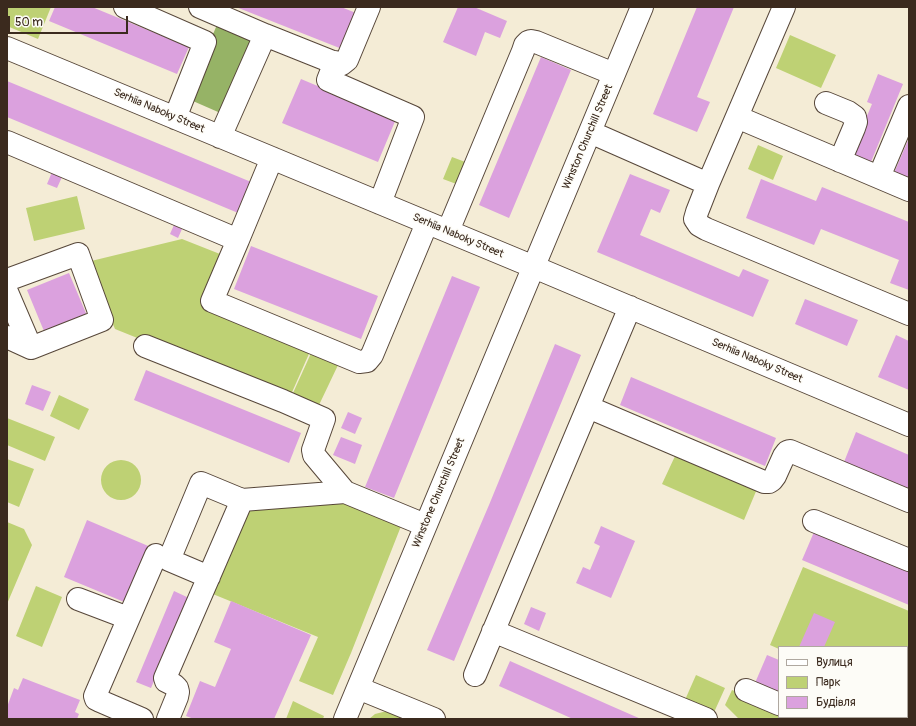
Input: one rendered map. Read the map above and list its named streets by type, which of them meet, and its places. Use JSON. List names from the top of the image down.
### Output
{
  "streets": {
    "street": ["Serhiia Naboky Street", "Winston Churchill Street", "Winstone Churchill Street"]
  },
  "crossings": [
    ["Serhiia Naboky Street", "Winston Churchill Street"],
    ["Serhiia Naboky Street", "Winstone Churchill Street"],
    ["Winston Churchill Street", "Winstone Churchill Street"]
  ],
  "legend": ["Вулиця", "Парк", "Будівля"],
  "scale_bar": "50 m"
}
